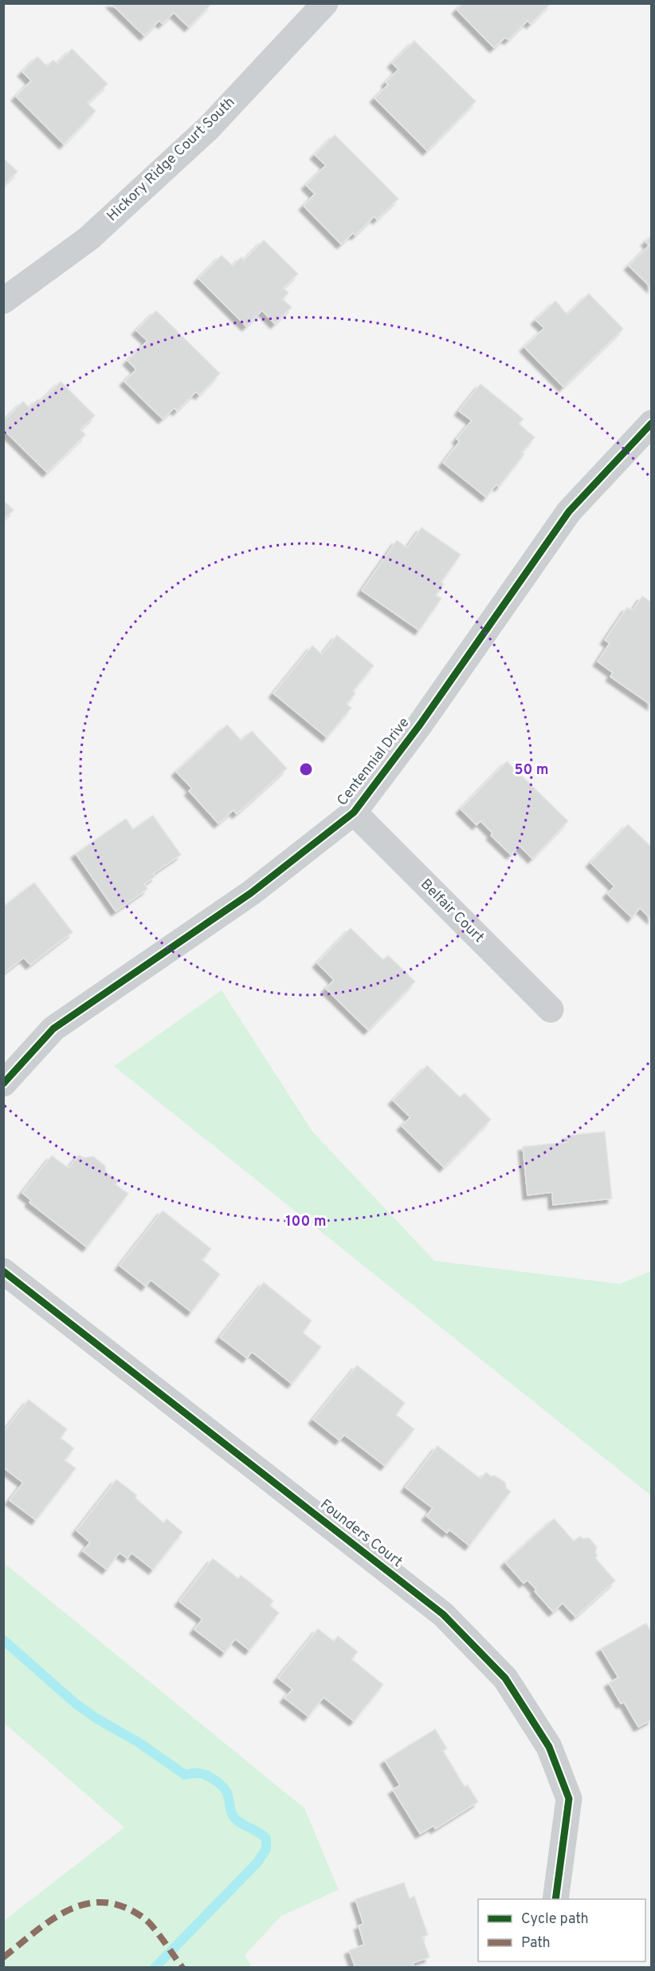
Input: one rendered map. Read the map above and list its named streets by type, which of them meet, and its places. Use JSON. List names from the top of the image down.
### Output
{
  "streets": {
    "street": [
      "Hickory Ridge Court South",
      "Centennial Drive",
      "Belfair Court",
      "Founders Court"
    ]
  },
  "crossings": [
    ["Centennial Drive", "Belfair Court"]
  ],
  "legend": ["Cycle path", "Path"],
  "rings": ["50 m", "100 m"]
}
